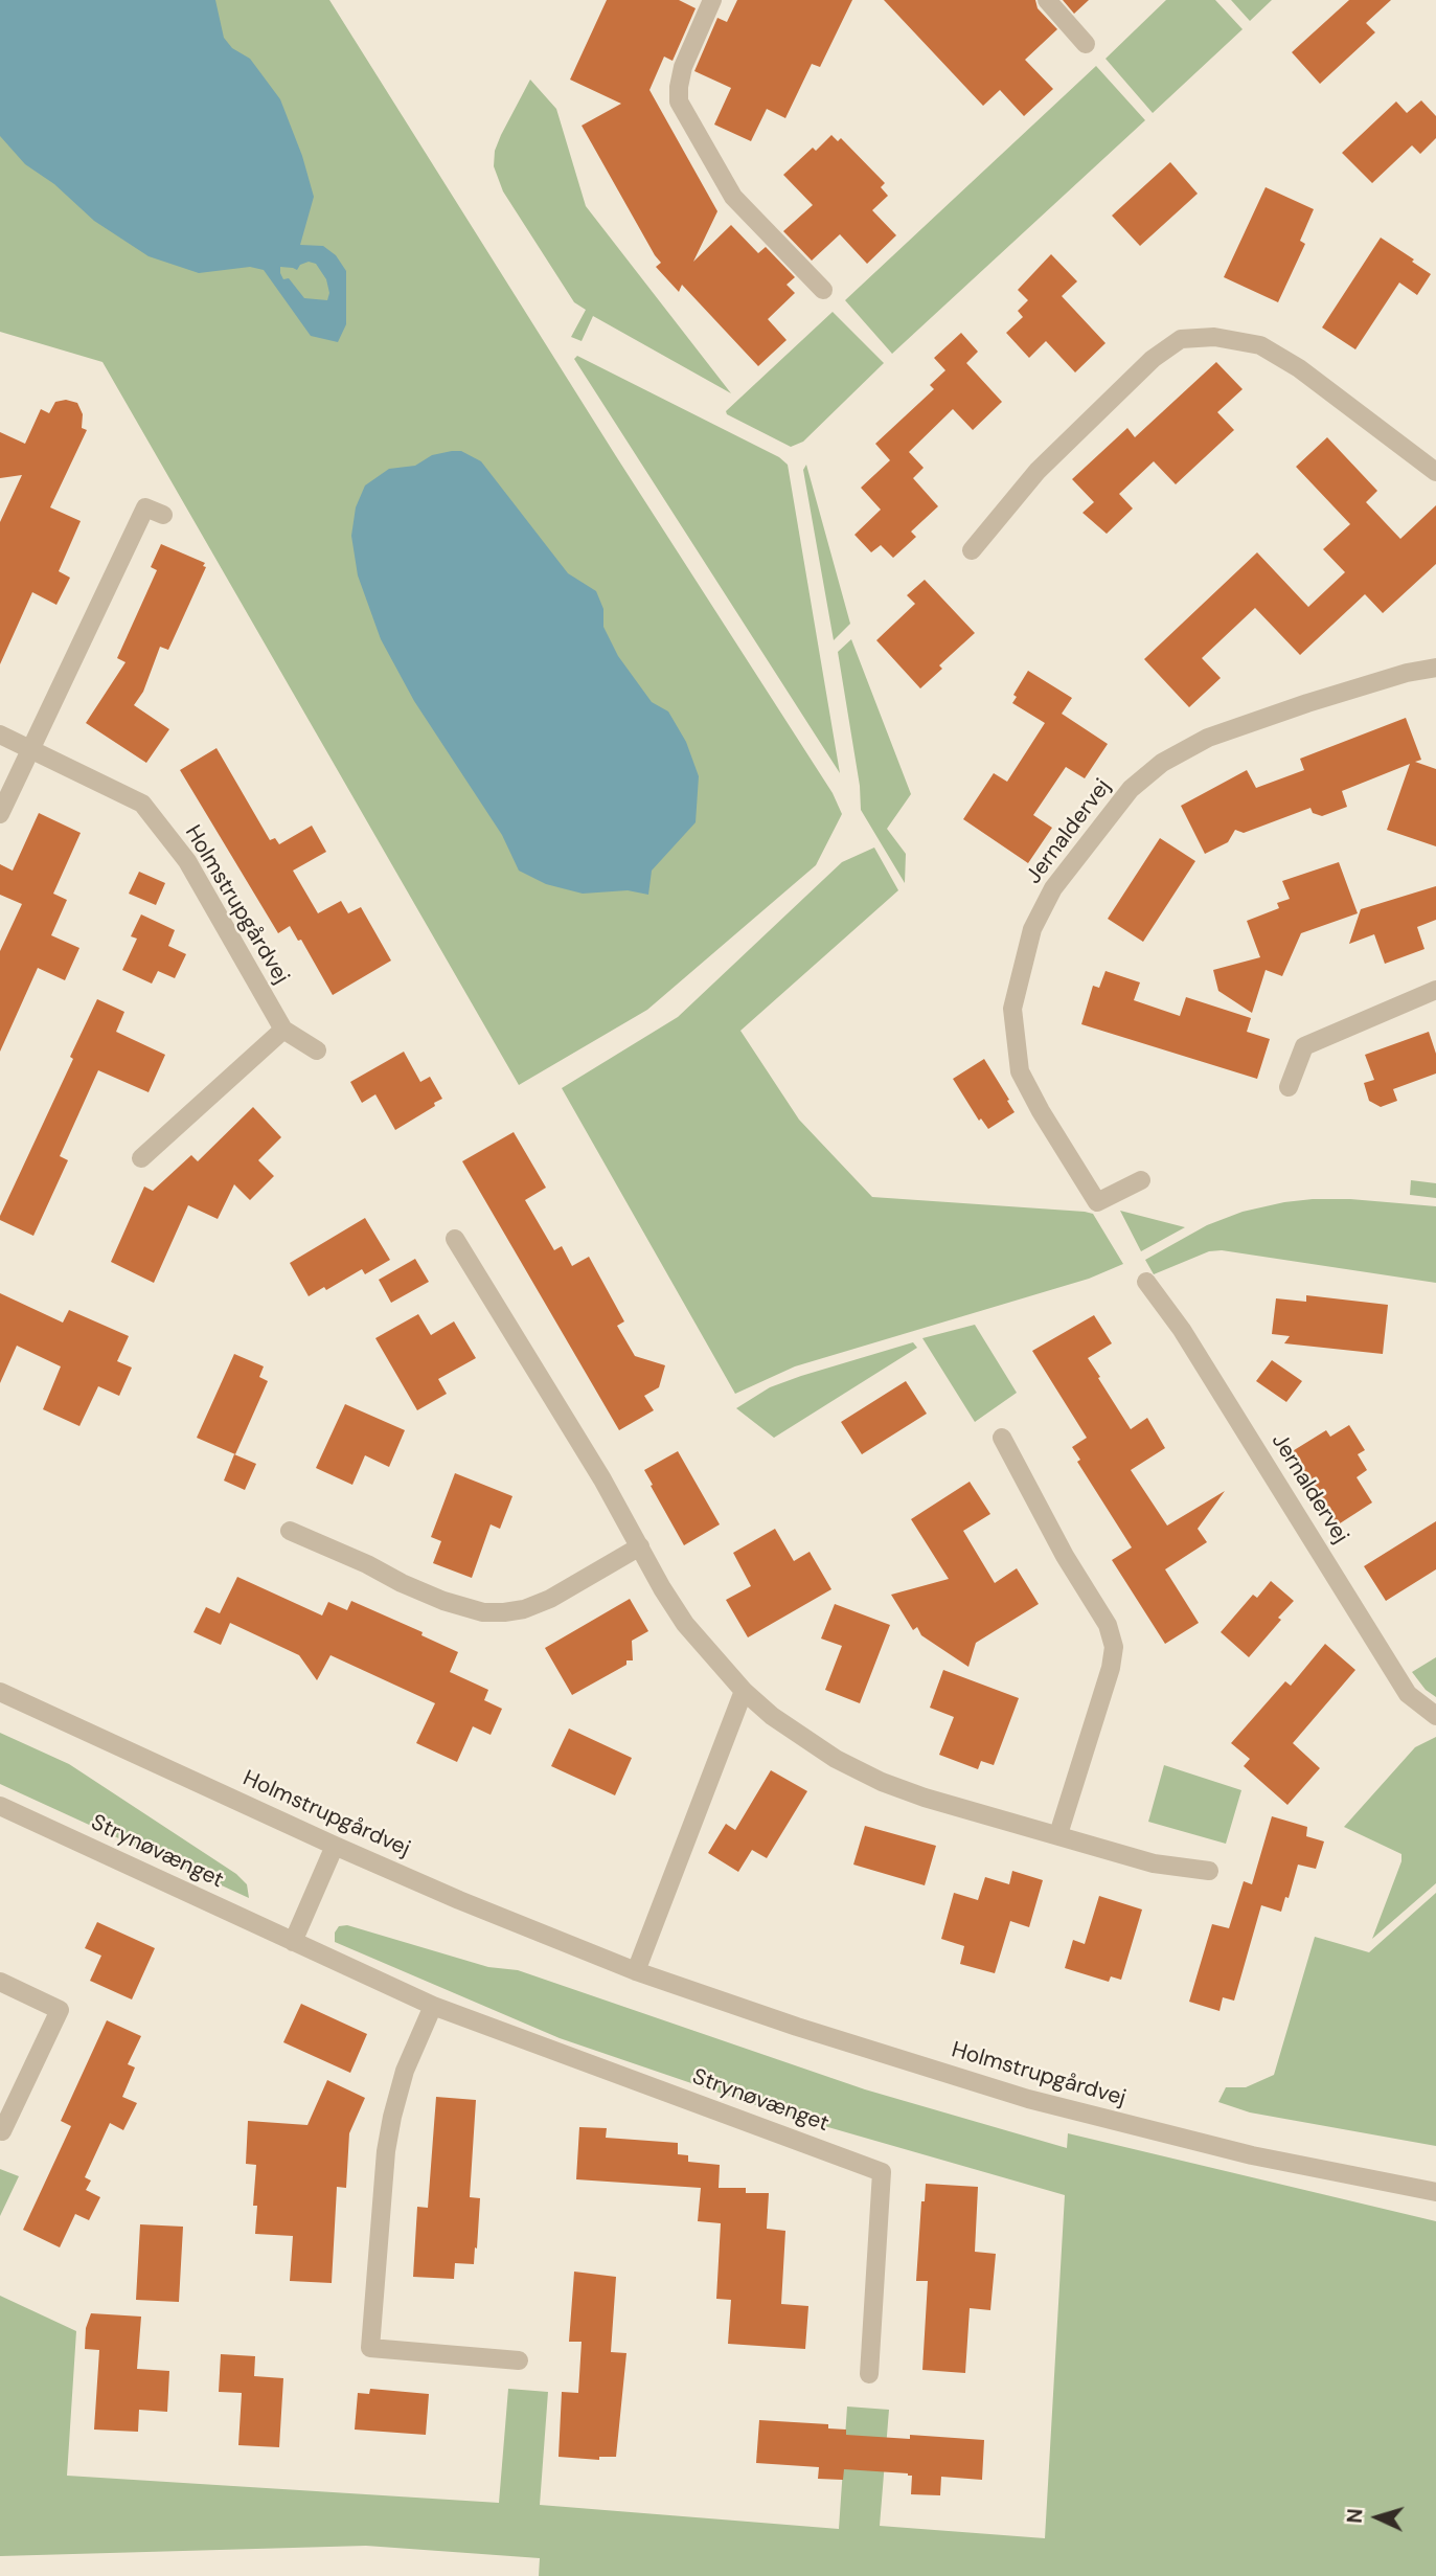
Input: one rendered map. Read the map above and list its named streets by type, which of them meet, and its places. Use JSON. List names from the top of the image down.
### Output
{
  "streets": {
    "street": ["Jernaldervej", "Holmstrupgårdvej", "Strynøvænget"]
  },
  "north": "left"
}
